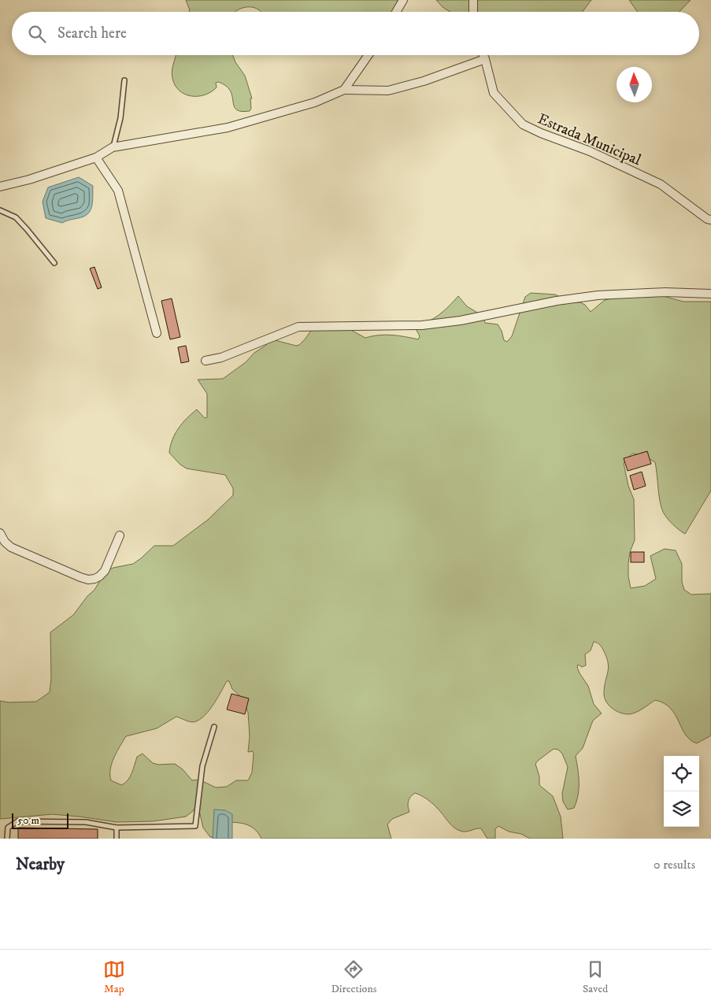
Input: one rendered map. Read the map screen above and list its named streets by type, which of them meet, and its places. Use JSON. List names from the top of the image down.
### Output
{
  "streets": {
    "street": ["Estrada Municipal"]
  },
  "scale_bar": "50 m",
  "north": "top",
  "page": {
    "search": "Search here",
    "scale": "50 m",
    "heading": ["Nearby", "0 results"],
    "nav": ["Map", "Directions", "Saved"]
  }
}
